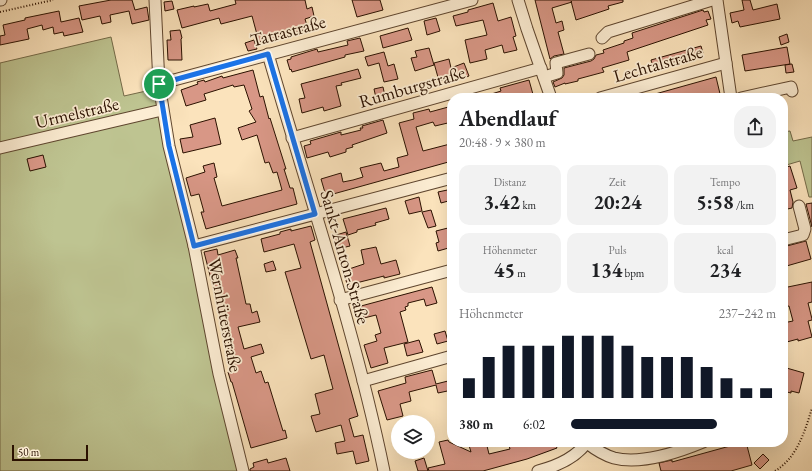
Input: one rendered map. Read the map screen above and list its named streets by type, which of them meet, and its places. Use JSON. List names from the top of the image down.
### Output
{
  "streets": {
    "street": [
      "Tatrastraße",
      "Lechtalstraße",
      "Rumburgstraße",
      "Urmelstraße",
      "Sankt-Anton-Straße",
      "Wernhüterstraße"
    ]
  },
  "crossings": [
    ["Tatrastraße", "Sankt-Anton-Straße"],
    ["Tatrastraße", "Wernhüterstraße"],
    ["Rumburgstraße", "Sankt-Anton-Straße"],
    ["Urmelstraße", "Wernhüterstraße"]
  ],
  "scale_bar": "50 m",
  "page": {
    "heading": ["Abendlauf", "20:48 · 9 × 380 m"],
    "stats": [
      ["Distanz", "3.42 km"],
      ["Zeit", "20:24"],
      ["Tempo", "5:58 /km"],
      ["Höhenmeter", "45 m"],
      ["Puls", "134 bpm"],
      ["kcal", "234"]
    ],
    "chart": ["Höhenmeter", "237–242 m"],
    "list": [
      {
        "name": "380 m",
        "note": "6:02"
      }
    ],
    "scale": "50 m"
  }
}
